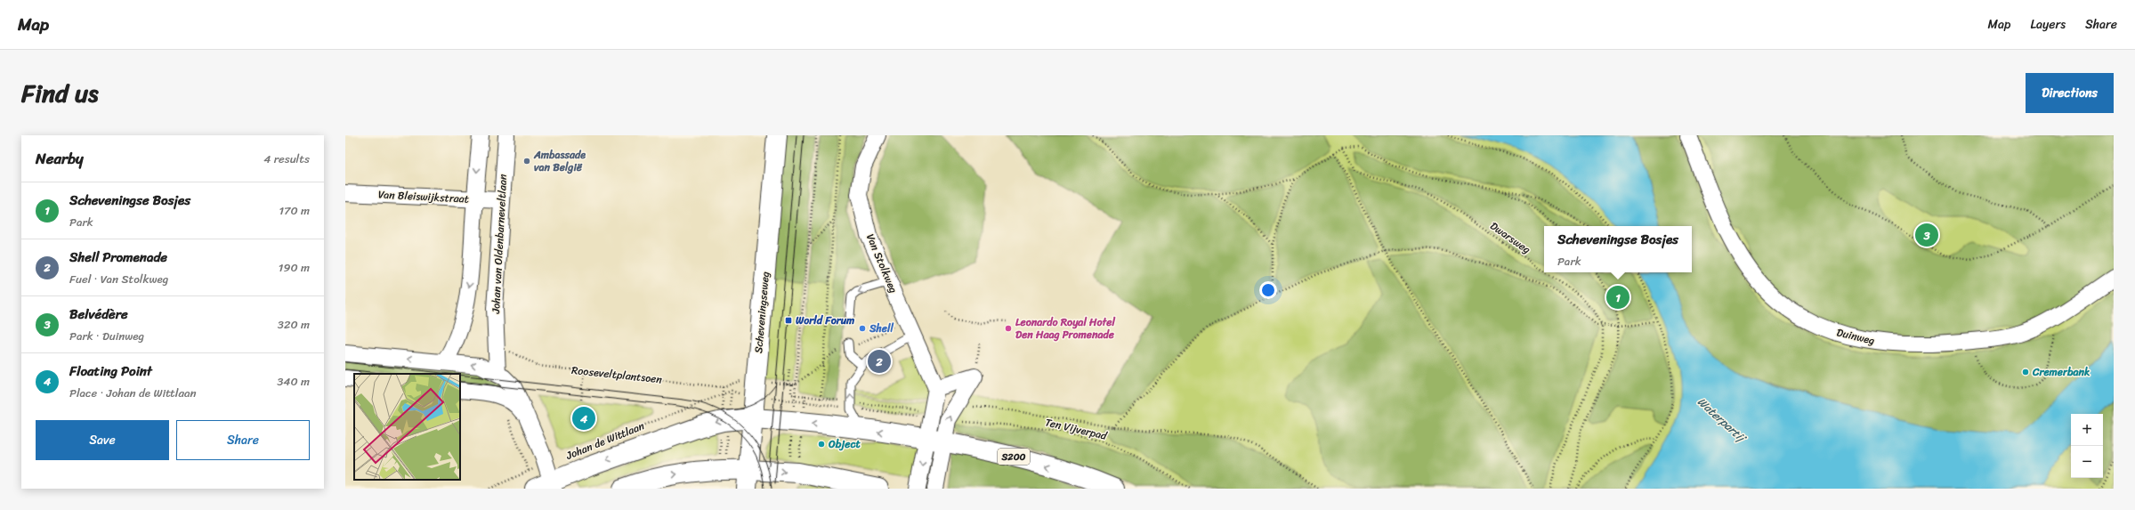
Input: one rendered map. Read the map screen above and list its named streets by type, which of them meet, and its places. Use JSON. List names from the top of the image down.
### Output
{
  "streets": {
    "main road": ["Scheveningseweg", "Johan de Wittlaan", "S200"],
    "street": [
      "Van Bleiswijkstraat",
      "Johan van Oldenbarneveltlaan",
      "Van Stolkweg",
      "Duinweg"
    ],
    "path": ["Dwarsweg", "Rooseveltplantsoen", "Ten Vijverpad"]
  },
  "crossings": [
    ["Van Bleiswijkstraat", "Johan van Oldenbarneveltlaan"],
    ["Johan van Oldenbarneveltlaan", "Rooseveltplantsoen"],
    ["Scheveningseweg", "Johan de Wittlaan"],
    ["Scheveningseweg", "S200"],
    ["Johan de Wittlaan", "S200"]
  ],
  "water": ["Waterpartij"],
  "places": {
    "other": [
      "Ambassade van België",
      "Shell",
      "Leonardo Royal Hotel Den Haag Promenade",
      "Cremerbank",
      "Object"
    ],
    "transit": ["World Forum"]
  },
  "page": {
    "header": "Map",
    "nav": ["Map", "Layers", "Share"],
    "title": "Find us",
    "buttons": [
      "Directions",
      ["Save", "Share"]
    ],
    "heading": ["Nearby", "4 results"],
    "list": [
      {
        "mark": "1",
        "name": "Scheveningse Bosjes",
        "note": "Park",
        "value": "170 m"
      },
      {
        "mark": "2",
        "name": "Shell Promenade",
        "note": "Fuel · Van Stolkweg",
        "value": "190 m"
      },
      {
        "mark": "3",
        "name": "Belvédère",
        "note": "Park · Duinweg",
        "value": "320 m"
      },
      {
        "mark": "4",
        "name": "Floating Point",
        "note": "Place · Johan de Wittlaan",
        "value": "340 m"
      }
    ],
    "pins": [
      "3",
      "1",
      "2",
      "4"
    ],
    "popup": ["Scheveningse Bosjes", "Park"],
    "map_buttons": ["+", "−"]
  }
}
